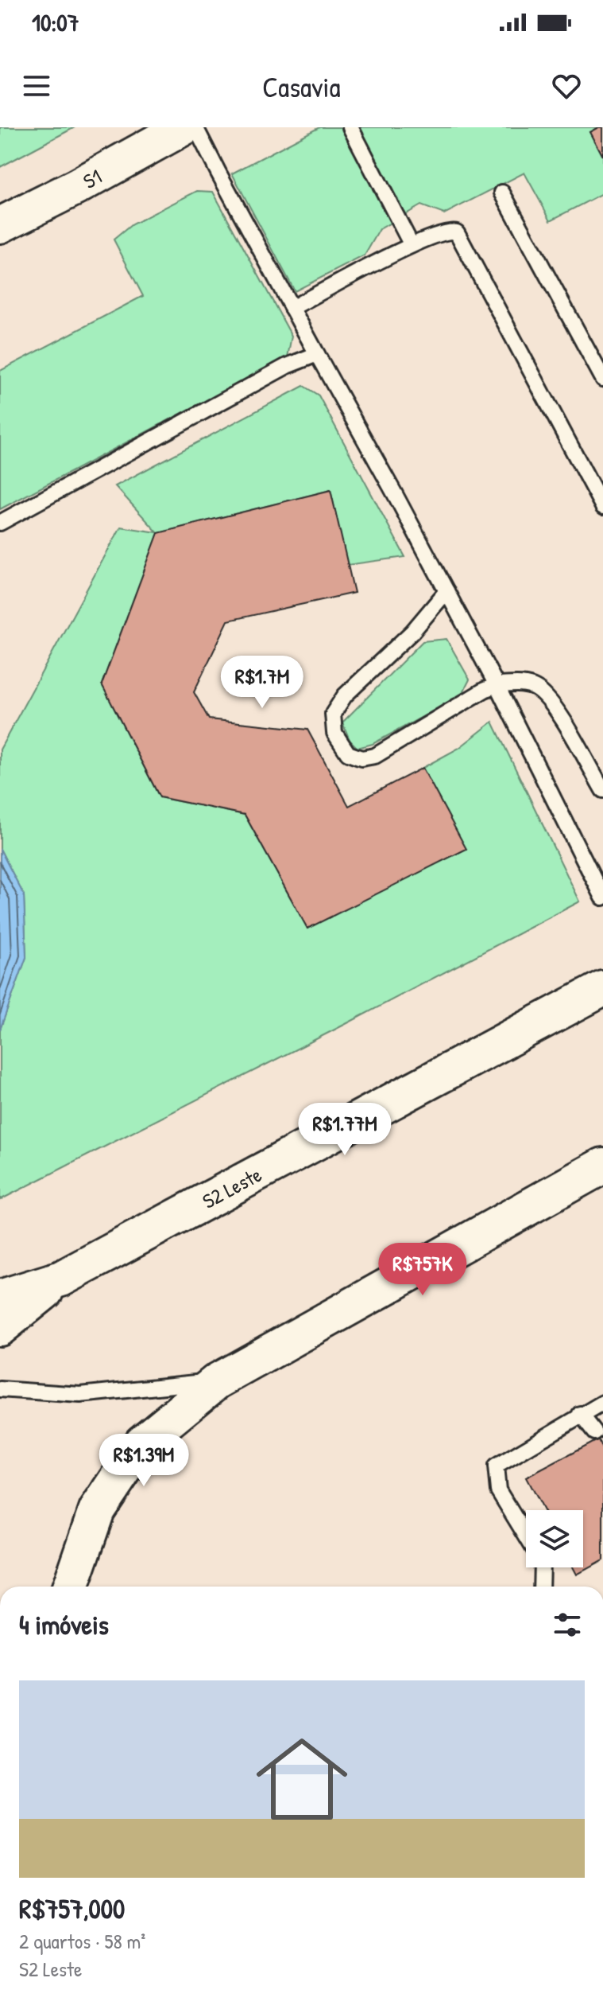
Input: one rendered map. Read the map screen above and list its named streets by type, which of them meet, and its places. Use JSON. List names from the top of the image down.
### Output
{
  "streets": {
    "main road": ["S1", "S2 Leste"]
  },
  "page": {
    "status": "10:07",
    "header": "Casavia",
    "price": [
      "R$1.7M",
      "R$1.77M",
      "R$757K",
      "R$1.39M"
    ],
    "heading": "4 imóveis",
    "list": [
      {
        "name": "R$757,000",
        "note": "2 quartos · 58 m² · S2 Leste"
      }
    ]
  }
}
